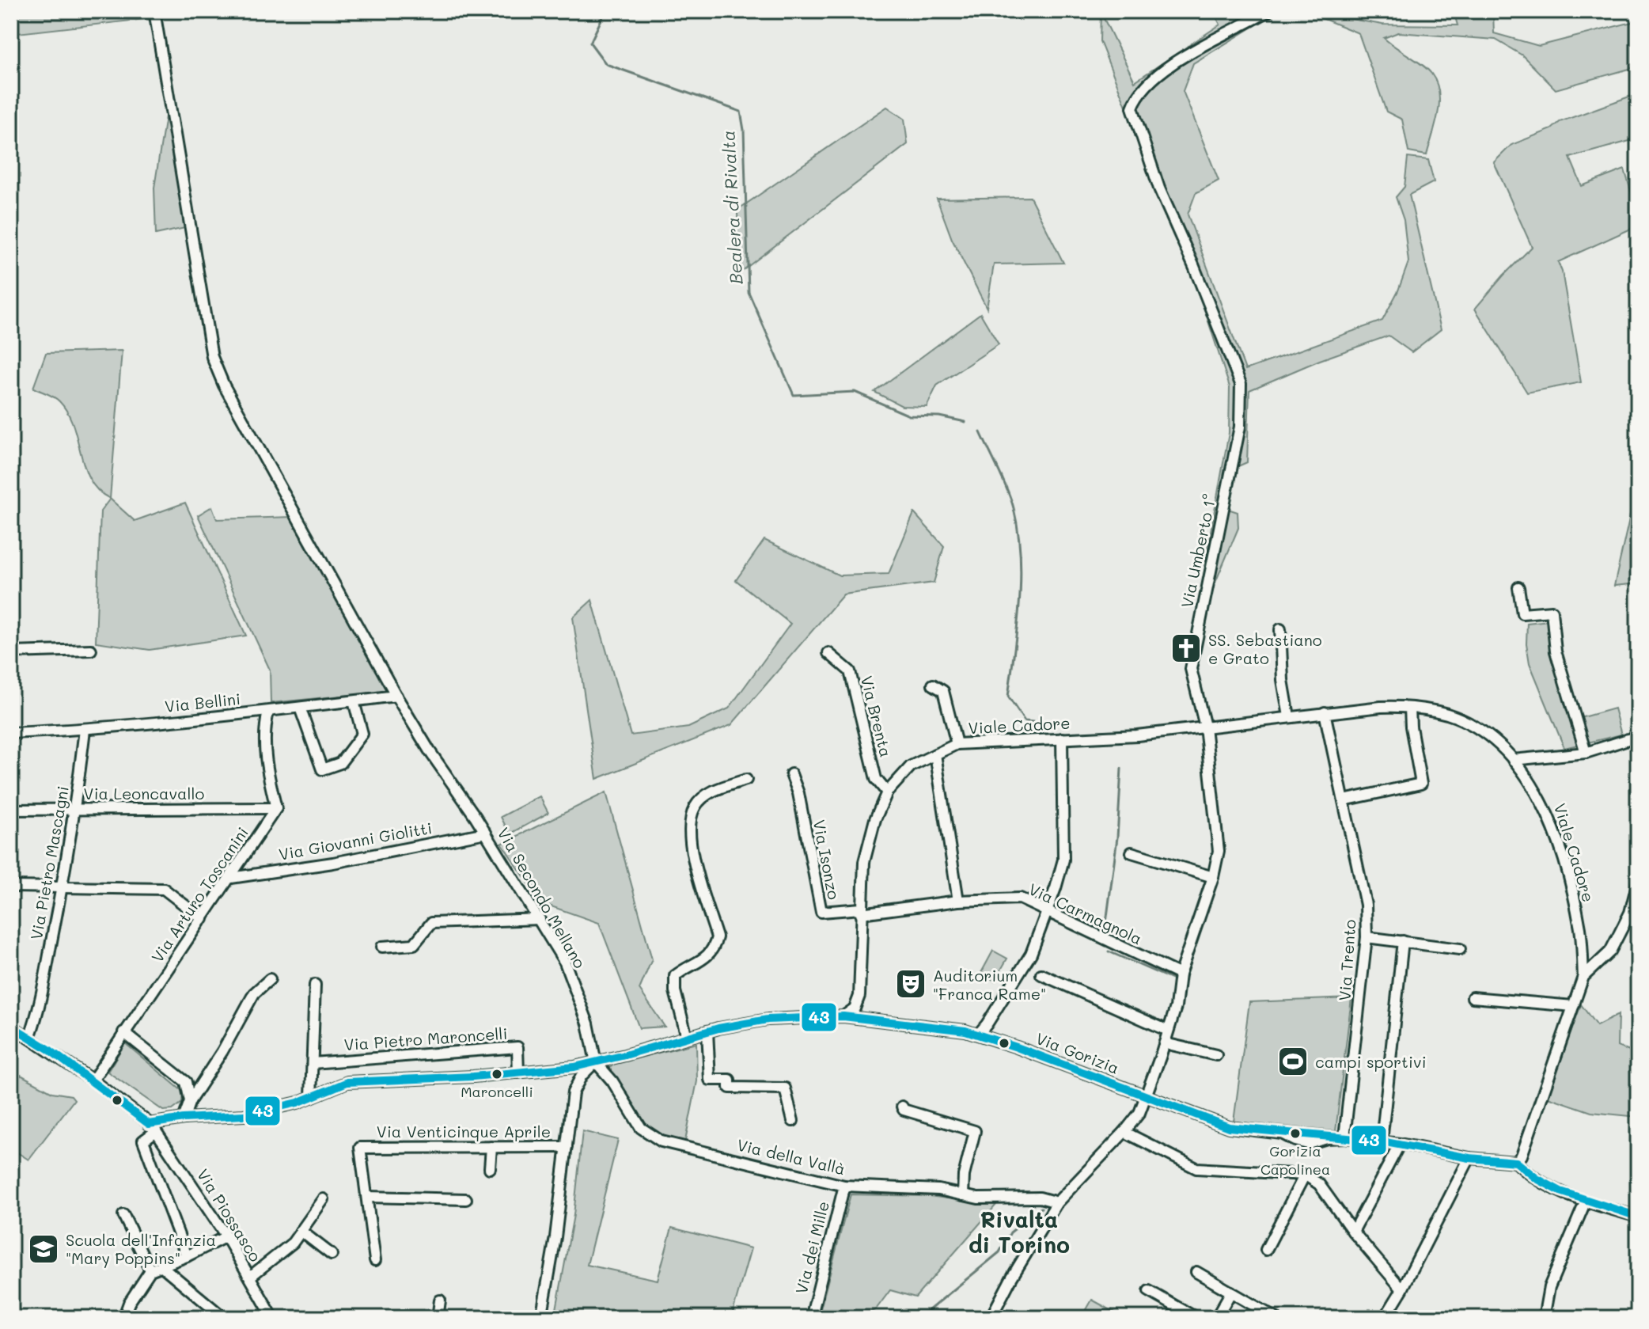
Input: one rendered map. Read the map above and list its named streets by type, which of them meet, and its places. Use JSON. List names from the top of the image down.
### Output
{
  "streets": {
    "street": [
      "Via Umberto 1°",
      "Via Bellini",
      "Via Brenta",
      "Viale Cadore",
      "Via Leoncavallo",
      "Via Giovanni Giolitti",
      "Via Isonzo",
      "Via Pietro Mascagni",
      "Via Arturo Toscanini",
      "Via Secondo Mellano",
      "Via Carmagnola",
      "Via Trento",
      "Via Pietro Maroncelli",
      "Via Gorizia",
      "Via Venticinque Aprile",
      "Via della Vallà",
      "Via Piossasco",
      "Via dei Mille"
    ]
  },
  "crossings": [
    ["Via Umberto 1°", "Viale Cadore"],
    ["Via Umberto 1°", "Via Carmagnola"],
    ["Via Umberto 1°", "Via Gorizia"],
    ["Via Umberto 1°", "Via della Vallà"],
    ["Via Bellini", "Via Pietro Mascagni"],
    ["Via Bellini", "Via Secondo Mellano"],
    ["Via Brenta", "Viale Cadore"],
    ["Viale Cadore", "Via Isonzo"],
    ["Viale Cadore", "Via Carmagnola"],
    ["Viale Cadore", "Via Trento"],
    ["Viale Cadore", "Via Gorizia"],
    ["Via Leoncavallo", "Via Pietro Mascagni"],
    ["Via Leoncavallo", "Via Arturo Toscanini"],
    ["Via Giovanni Giolitti", "Via Arturo Toscanini"],
    ["Via Giovanni Giolitti", "Via Secondo Mellano"],
    ["Via Isonzo", "Via Carmagnola"],
    ["Via Pietro Mascagni", "Via Piossasco"],
    ["Via Arturo Toscanini", "Via Piossasco"],
    ["Via Secondo Mellano", "Via Gorizia"],
    ["Via Secondo Mellano", "Via della Vallà"],
    ["Via Trento", "Via Gorizia"],
    ["Via Gorizia", "Via della Vallà"],
    ["Via della Vallà", "Via dei Mille"]
  ],
  "districts": ["Rivalta di Torino"],
  "water": ["Bealera di Rivalta"],
  "places": {
    "church": ["SS. Sebastiano e Grato"],
    "theatre": ["Auditorium \"Franca Rame\""],
    "sports": ["campi sportivi"],
    "other": ["Maroncelli", "Gorizia Capolinea"],
    "school or university": ["Scuola dell'Infanzia \"Mary Poppins\""]
  },
  "lines": ["transit line 43"]
}
